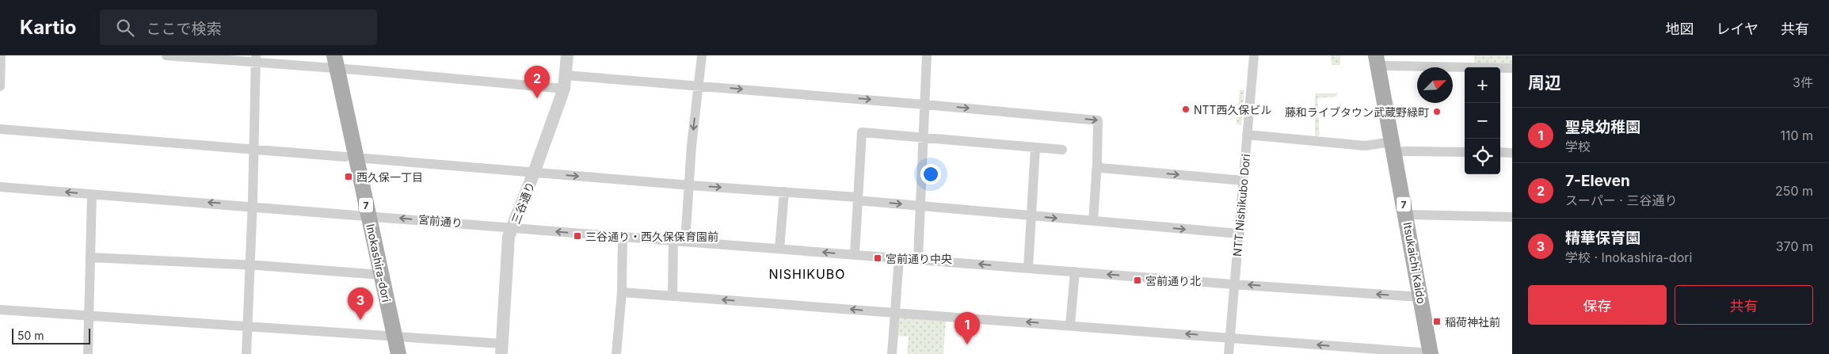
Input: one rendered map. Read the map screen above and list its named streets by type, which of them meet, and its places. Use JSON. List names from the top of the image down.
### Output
{
  "streets": {
    "main road": ["7", "Inokashira-dori", "Itsukaichi Kaido"],
    "street": ["三谷通り", "NTT Nishikubo Dori", "宮前通り"]
  },
  "crossings": [
    ["三谷通り", "宮前通り"],
    ["NTT Nishikubo Dori", "宮前通り"],
    ["宮前通り", "Inokashira-dori"],
    ["宮前通り", "Itsukaichi Kaido"]
  ],
  "districts": ["NISHIKUBO"],
  "places": {
    "other": ["NTT西久保ビル", "藤和ライブタウン武蔵野緑町"],
    "transit": [
      "西久保一丁目",
      "三谷通り・西久保保育園前",
      "宮前通り中央",
      "宮前通り北",
      "稲荷神社前"
    ]
  },
  "scale_bar": "50 m",
  "north": "top right",
  "page": {
    "header": "Kartio",
    "search": "ここで検索",
    "nav": ["地図", "レイヤ", "共有"],
    "heading": ["周辺", "3件"],
    "pins": ["2", "3", "1"],
    "map_buttons": ["+", "−"],
    "list": [
      {
        "mark": "1",
        "name": "聖泉幼稚園",
        "note": "学校",
        "value": "110 m"
      },
      {
        "mark": "2",
        "name": "7-Eleven",
        "note": "スーパー · 三谷通り",
        "value": "250 m"
      },
      {
        "mark": "3",
        "name": "精華保育園",
        "note": "学校 · Inokashira-dori",
        "value": "370 m"
      }
    ],
    "buttons": ["保存", "共有"],
    "scale": "50 m"
  }
}
